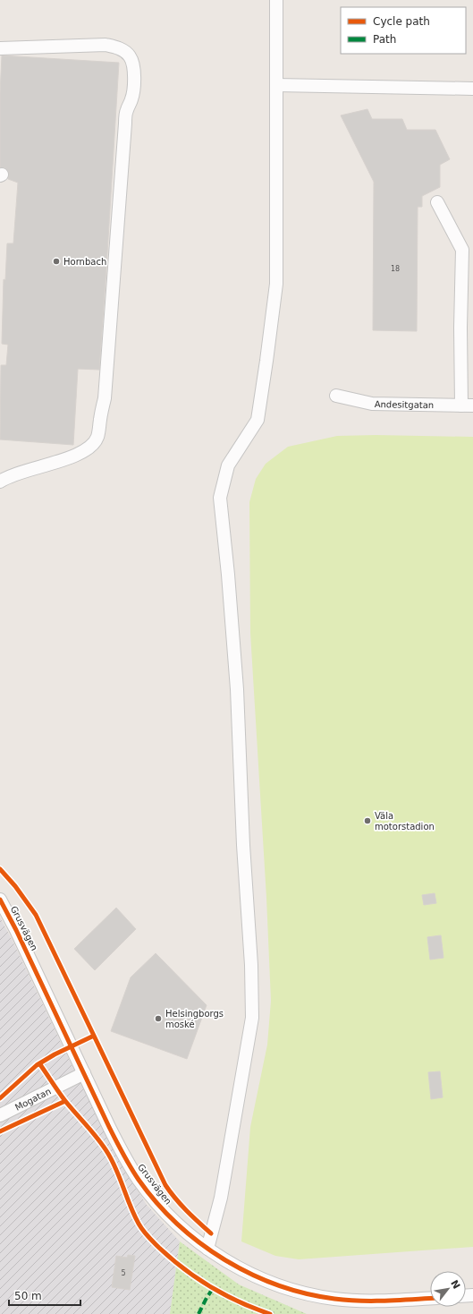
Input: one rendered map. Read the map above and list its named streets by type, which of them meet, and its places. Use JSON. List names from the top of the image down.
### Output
{
  "streets": {
    "street": ["Andesitgatan", "Grusvägen", "Mogatan"]
  },
  "crossings": [
    ["Grusvägen", "Mogatan"]
  ],
  "places": ["Hornbach", "Väla motorstadion", "Helsingborgs moské"],
  "house_numbers": ["18", "5"],
  "legend": ["Cycle path", "Path"],
  "scale_bar": "50 m",
  "north": "top right"
}
